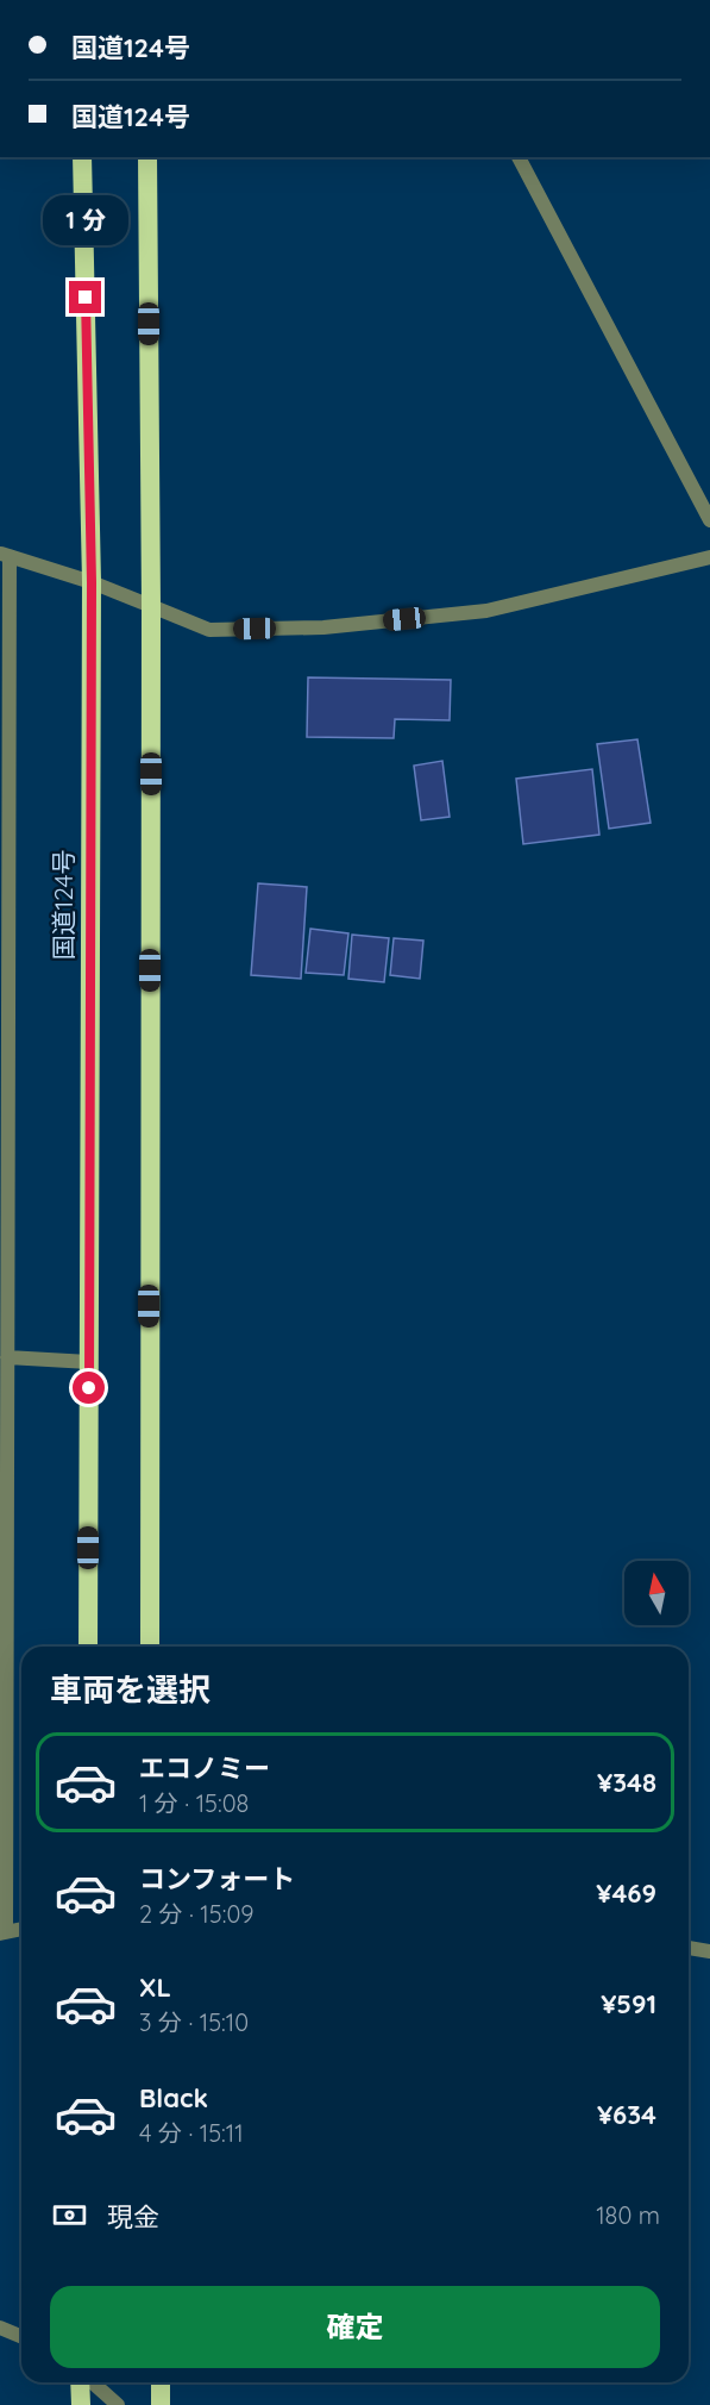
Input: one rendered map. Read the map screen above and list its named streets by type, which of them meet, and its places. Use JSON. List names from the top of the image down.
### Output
{
  "streets": {
    "highway": ["国道124号"]
  },
  "north": "top",
  "page": {
    "banner": ["国道124号", "国道124号"],
    "bubble": "1 分",
    "heading": "車両を選択",
    "list": [
      {
        "name": "エコノミー",
        "note": "1 分 · 15:08",
        "value": "¥348"
      },
      {
        "name": "コンフォート",
        "note": "2 分 · 15:09",
        "value": "¥469"
      },
      {
        "name": "XL",
        "note": "3 分 · 15:10",
        "value": "¥591"
      },
      {
        "name": "Black",
        "note": "4 分 · 15:11",
        "value": "¥634"
      }
    ],
    "pay": ["現金", "180 m"],
    "buttons": "確定"
  }
}
